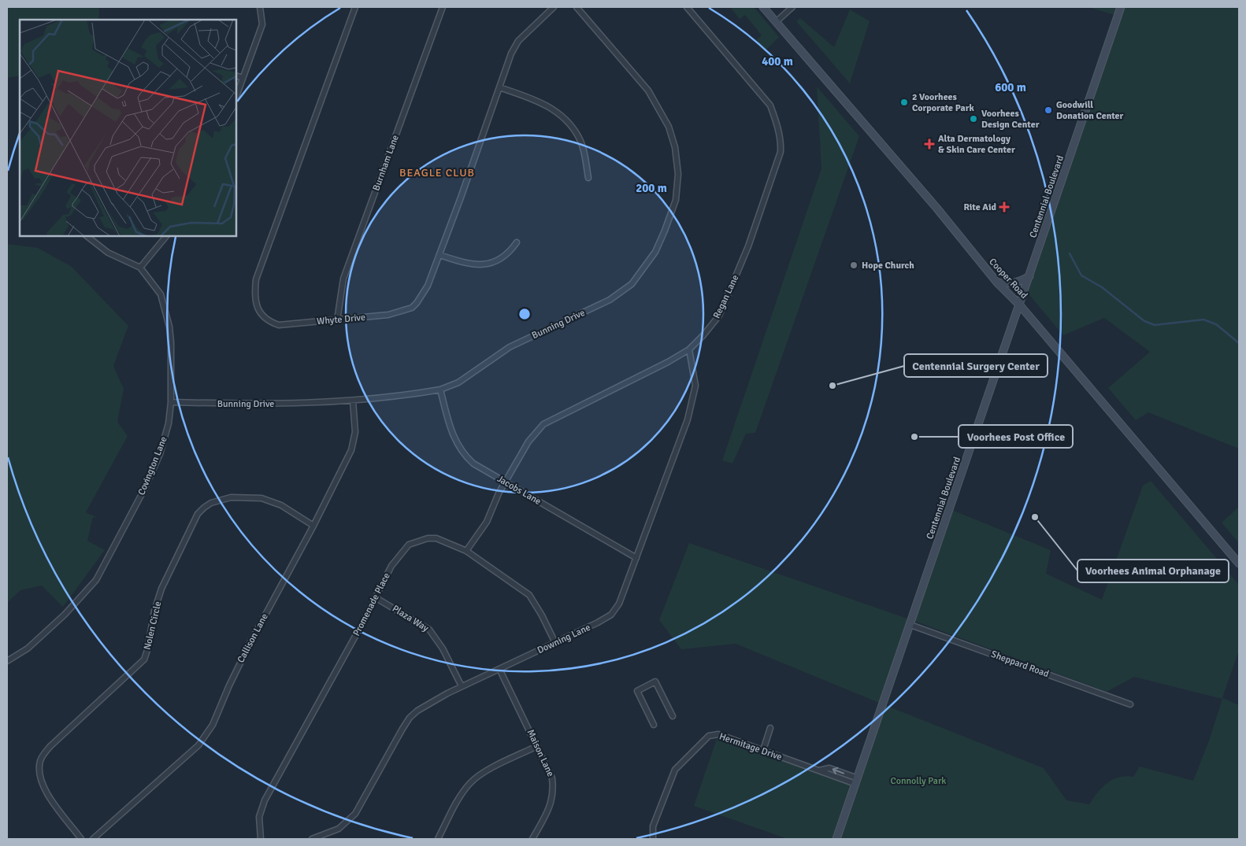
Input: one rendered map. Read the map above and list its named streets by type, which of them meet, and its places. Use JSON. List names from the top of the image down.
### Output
{
  "streets": {
    "main road": ["Centennial Boulevard", "Cooper Road"],
    "street": [
      "Burnham Lane",
      "Regan Lane",
      "Whyte Drive",
      "Bunning Drive",
      "Covington Lane",
      "Jacobs Lane",
      "Promenade Place",
      "Plaza Way",
      "Nolen Circle",
      "Callison Lane",
      "Downing Lane",
      "Sheppard Road",
      "Hermitage Drive",
      "Maison Lane"
    ]
  },
  "crossings": [
    ["Burnham Lane", "Whyte Drive"],
    ["Centennial Boulevard", "Cooper Road"],
    ["Centennial Boulevard", "Sheppard Road"],
    ["Centennial Boulevard", "Hermitage Drive"],
    ["Regan Lane", "Jacobs Lane"],
    ["Regan Lane", "Promenade Place"],
    ["Regan Lane", "Downing Lane"],
    ["Bunning Drive", "Covington Lane"],
    ["Bunning Drive", "Jacobs Lane"],
    ["Bunning Drive", "Callison Lane"],
    ["Jacobs Lane", "Downing Lane"],
    ["Promenade Place", "Plaza Way"],
    ["Promenade Place", "Downing Lane"],
    ["Plaza Way", "Downing Lane"],
    ["Nolen Circle", "Callison Lane"],
    ["Downing Lane", "Maison Lane"]
  ],
  "districts": ["BEAGLE CLUB"],
  "parks": ["Connolly Park"],
  "places": {
    "other": [
      "2 Voorhees Corporate Park",
      "Goodwill Donation Center",
      "Voorhees Design Center",
      "Hope Church",
      "Centennial Surgery Center",
      "Voorhees Post Office",
      "Voorhees Animal Orphanage"
    ],
    "health": ["Alta Dermatology & Skin Care Center", "Rite Aid"]
  },
  "rings": ["400 m", "600 m", "200 m"]
}
